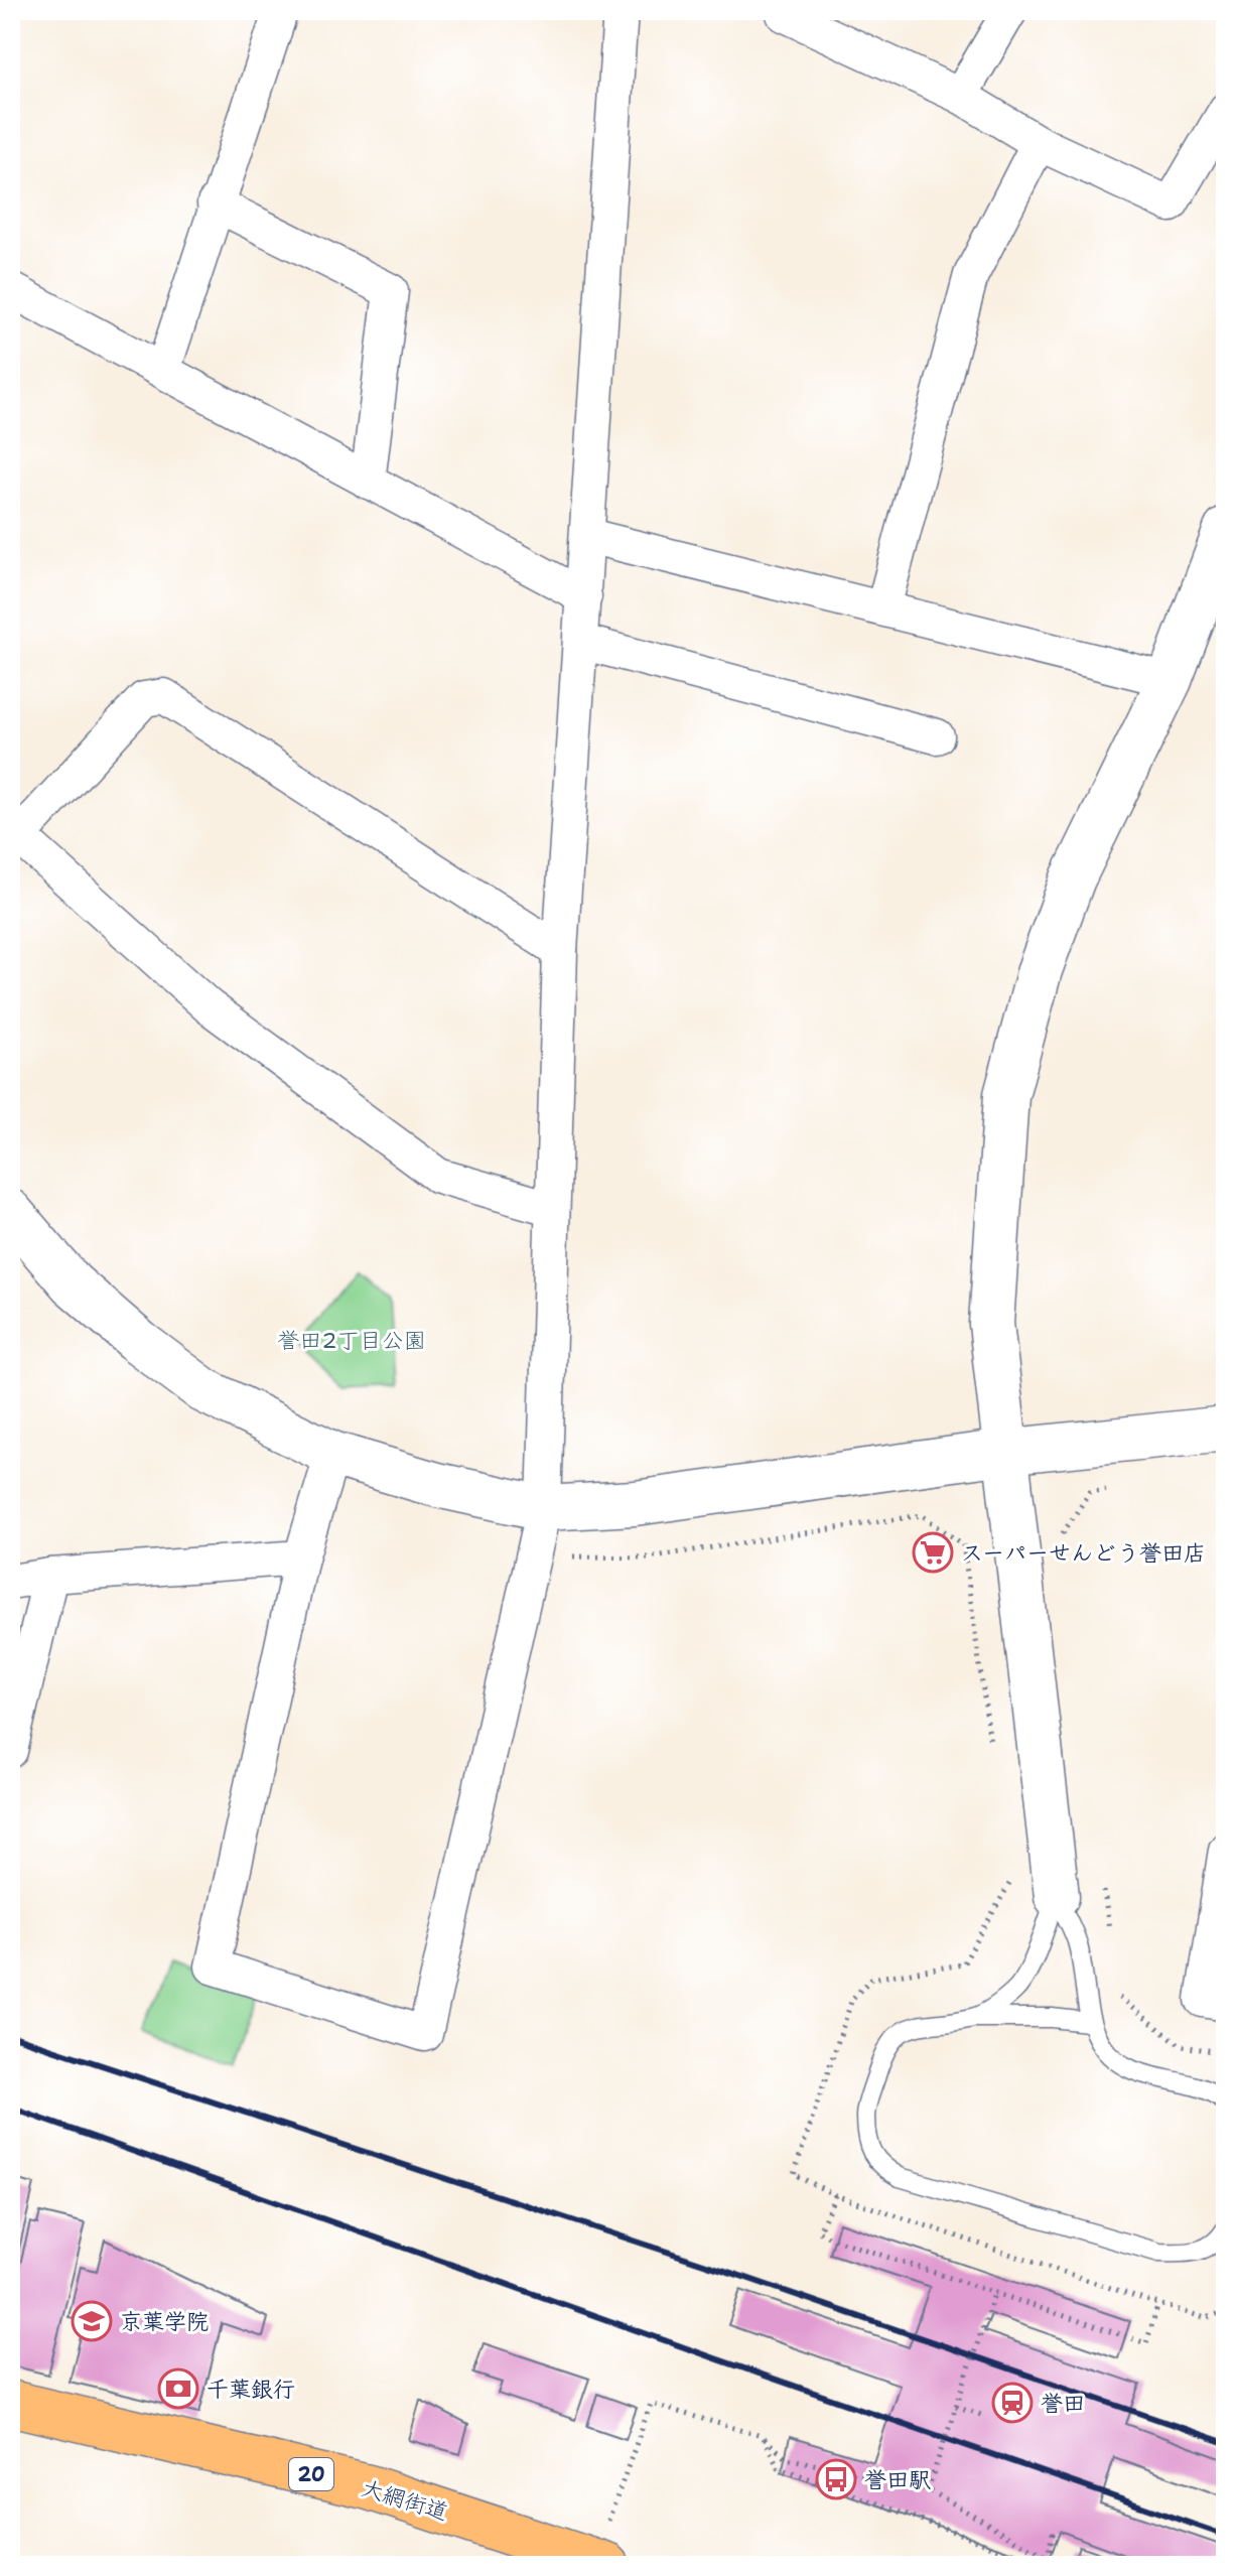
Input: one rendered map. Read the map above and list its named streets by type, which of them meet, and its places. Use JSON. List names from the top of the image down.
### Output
{
  "streets": {
    "main road": ["20", "大網街道"]
  },
  "parks": ["誉田2丁目公園"],
  "places": {
    "supermarket": ["スーパーせんどう誉田店"],
    "school or university": ["京葉学院"],
    "bank": ["千葉銀行"],
    "station": ["誉田"],
    "bus stop": ["誉田駅"]
  }
}
